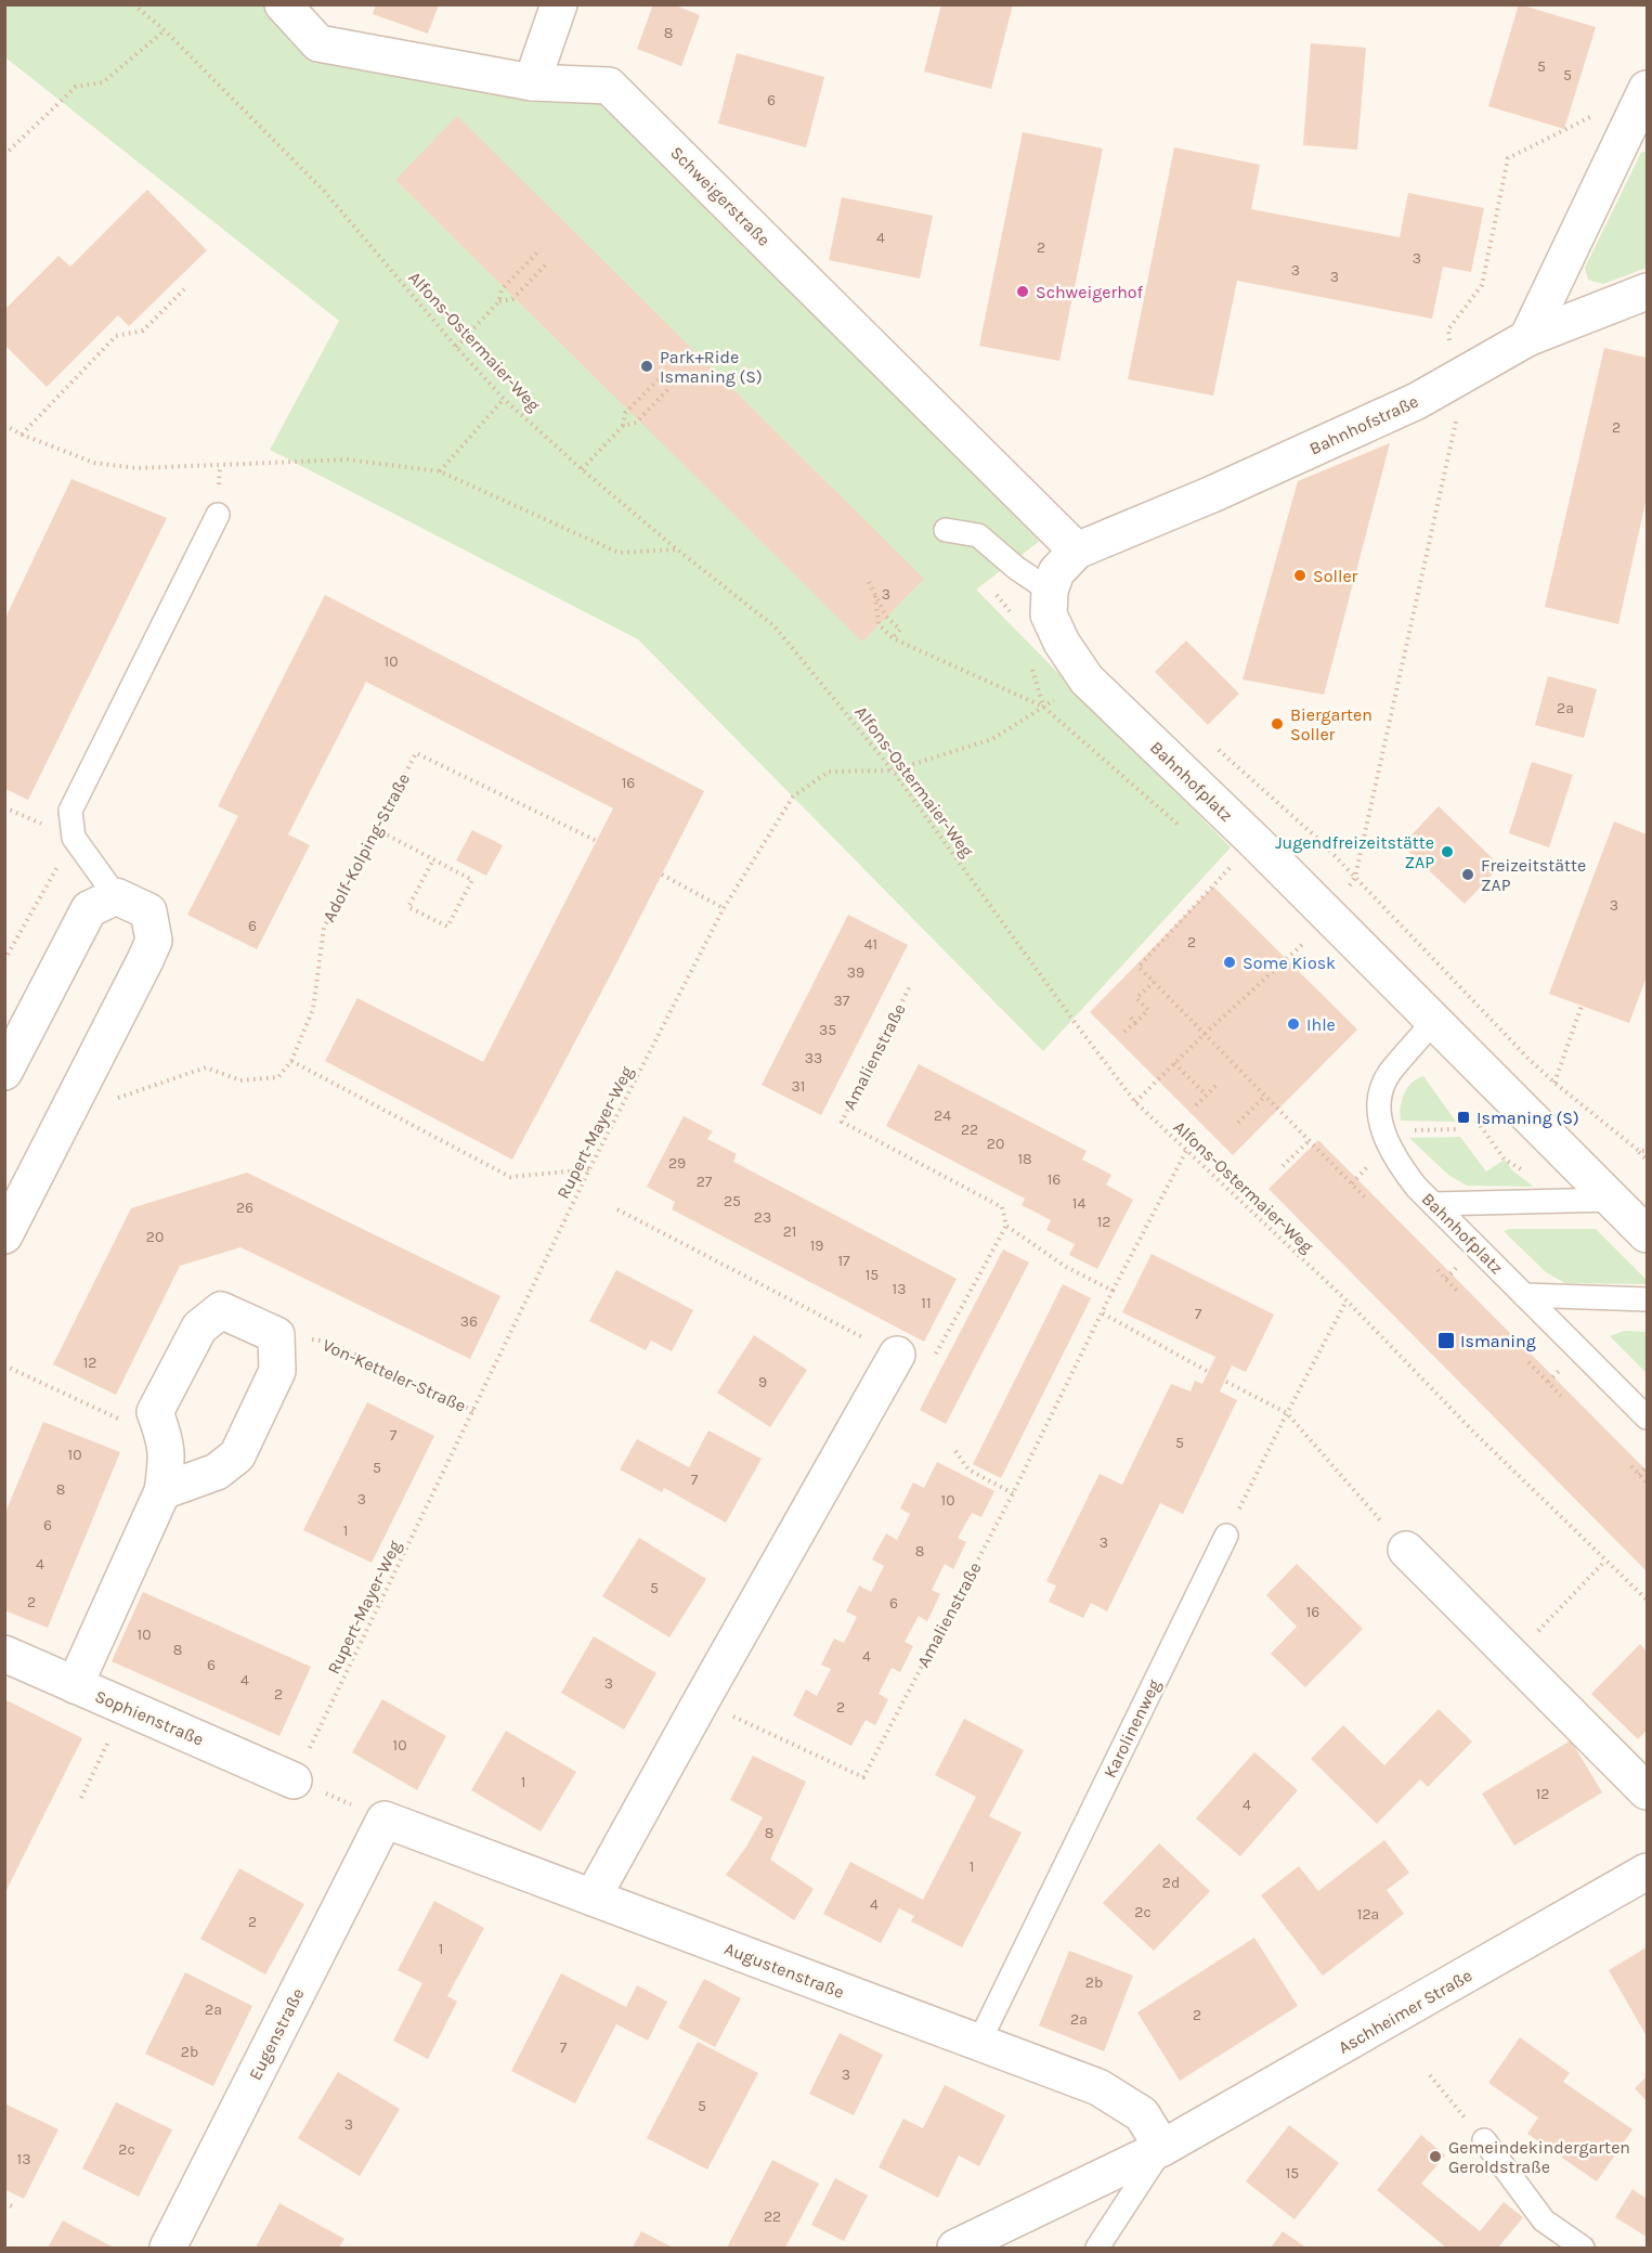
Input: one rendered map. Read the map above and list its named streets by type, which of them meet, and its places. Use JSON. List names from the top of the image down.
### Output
{
  "streets": {
    "street": [
      "Schweigerstraße",
      "Bahnhofstraße",
      "Bahnhofplatz",
      "Sophienstraße",
      "Augustenstraße",
      "Aschheimer Straße",
      "Eugenstraße"
    ],
    "lane": ["Karolinenweg"],
    "path": [
      "Alfons-Ostermaier-Weg",
      "Adolf-Kolping-Straße",
      "Amalienstraße",
      "Rupert-Mayer-Weg",
      "Von-Ketteler-Straße"
    ]
  },
  "crossings": [
    ["Schweigerstraße", "Bahnhofstraße"],
    ["Alfons-Ostermaier-Weg", "Amalienstraße"],
    ["Alfons-Ostermaier-Weg", "Rupert-Mayer-Weg"],
    ["Bahnhofplatz", "Rupert-Mayer-Weg"],
    ["Rupert-Mayer-Weg", "Von-Ketteler-Straße"],
    ["Rupert-Mayer-Weg", "Sophienstraße"],
    ["Karolinenweg", "Augustenstraße"],
    ["Augustenstraße", "Aschheimer Straße"],
    ["Augustenstraße", "Eugenstraße"]
  ],
  "places": {
    "other": [
      "Schweigerhof",
      "Park+Ride Ismaning (S)",
      "Soller",
      "Biergarten Soller",
      "Jugendfreizeitstätte ZAP",
      "Freizeitstätte ZAP",
      "Some Kiosk",
      "Ihle",
      "Gemeindekindergarten Geroldstraße"
    ],
    "transit": ["Ismaning (S)", "Ismaning"]
  },
  "house_numbers": [
    "8",
    "5",
    "5",
    "6",
    "4",
    "2",
    "3",
    "3",
    "3",
    "2",
    "3",
    "10",
    "2a",
    "16",
    "3",
    "6",
    "2",
    "41",
    "39",
    "37",
    "35",
    "33",
    "31",
    "24",
    "22",
    "20",
    "18",
    "29",
    "16",
    "27",
    "25",
    "14",
    "26",
    "23",
    "12",
    "21",
    "20",
    "19",
    "17",
    "15",
    "13",
    "11",
    "7",
    "36",
    "12",
    "9",
    "7",
    "5",
    "10",
    "5",
    "7",
    "8",
    "3",
    "10",
    "6",
    "1",
    "3",
    "8",
    "4",
    "5",
    "2",
    "6",
    "16",
    "10",
    "8",
    "4",
    "6",
    "4",
    "3",
    "2",
    "2",
    "10",
    "1",
    "12",
    "4",
    "8",
    "1",
    "2d",
    "4",
    "2c",
    "12a",
    "2",
    "1",
    "2b",
    "2a",
    "2",
    "2a",
    "7",
    "2b",
    "3",
    "5",
    "3",
    "2c",
    "13",
    "15",
    "22"
  ]
}
